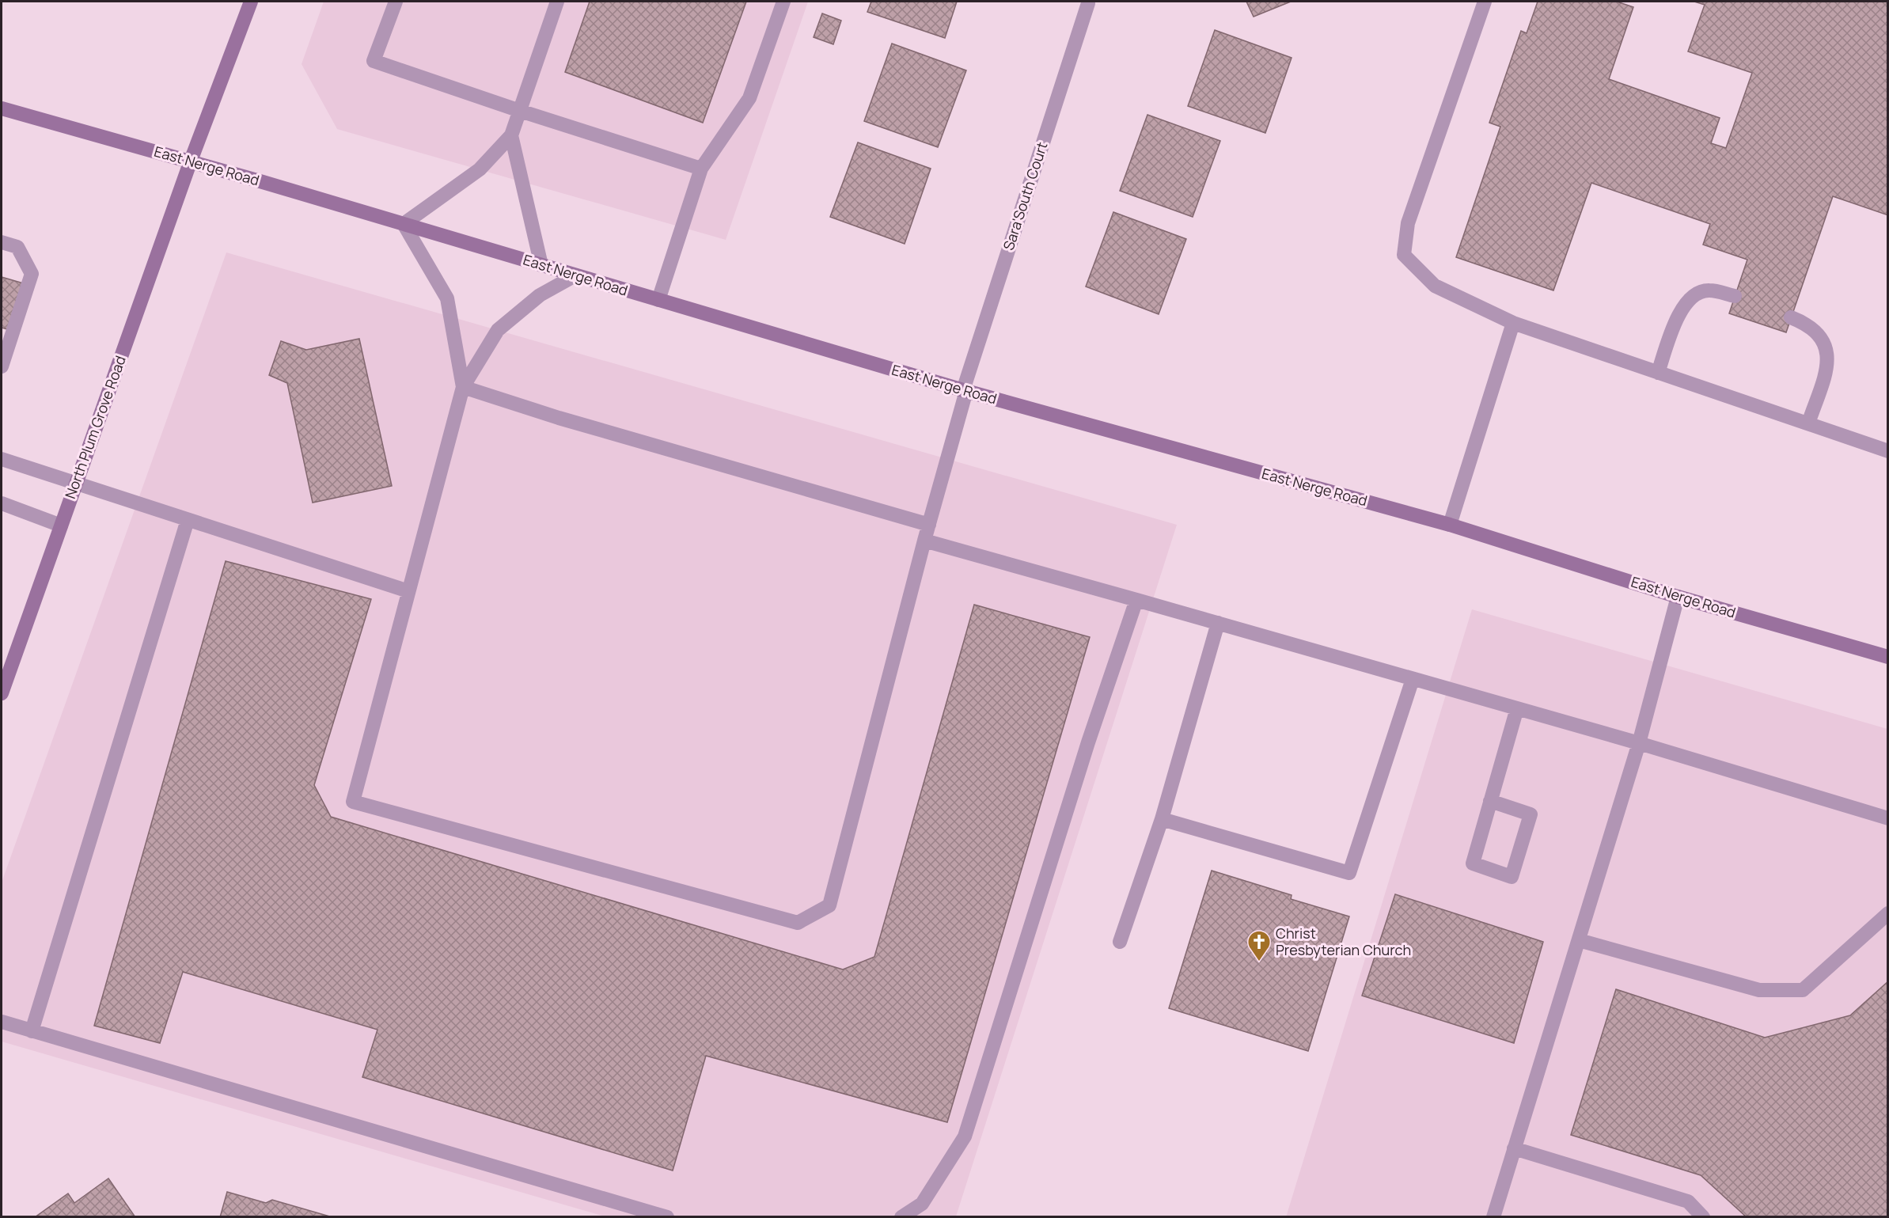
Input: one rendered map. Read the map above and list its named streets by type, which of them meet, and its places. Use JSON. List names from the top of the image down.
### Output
{
  "streets": {
    "main road": ["East Nerge Road", "North Plum Grove Road"],
    "street": ["Sara'South Court"]
  },
  "crossings": [
    ["East Nerge Road", "Sara'South Court"],
    ["East Nerge Road", "North Plum Grove Road"]
  ],
  "places": {
    "church": ["Christ Presbyterian Church"]
  }
}
